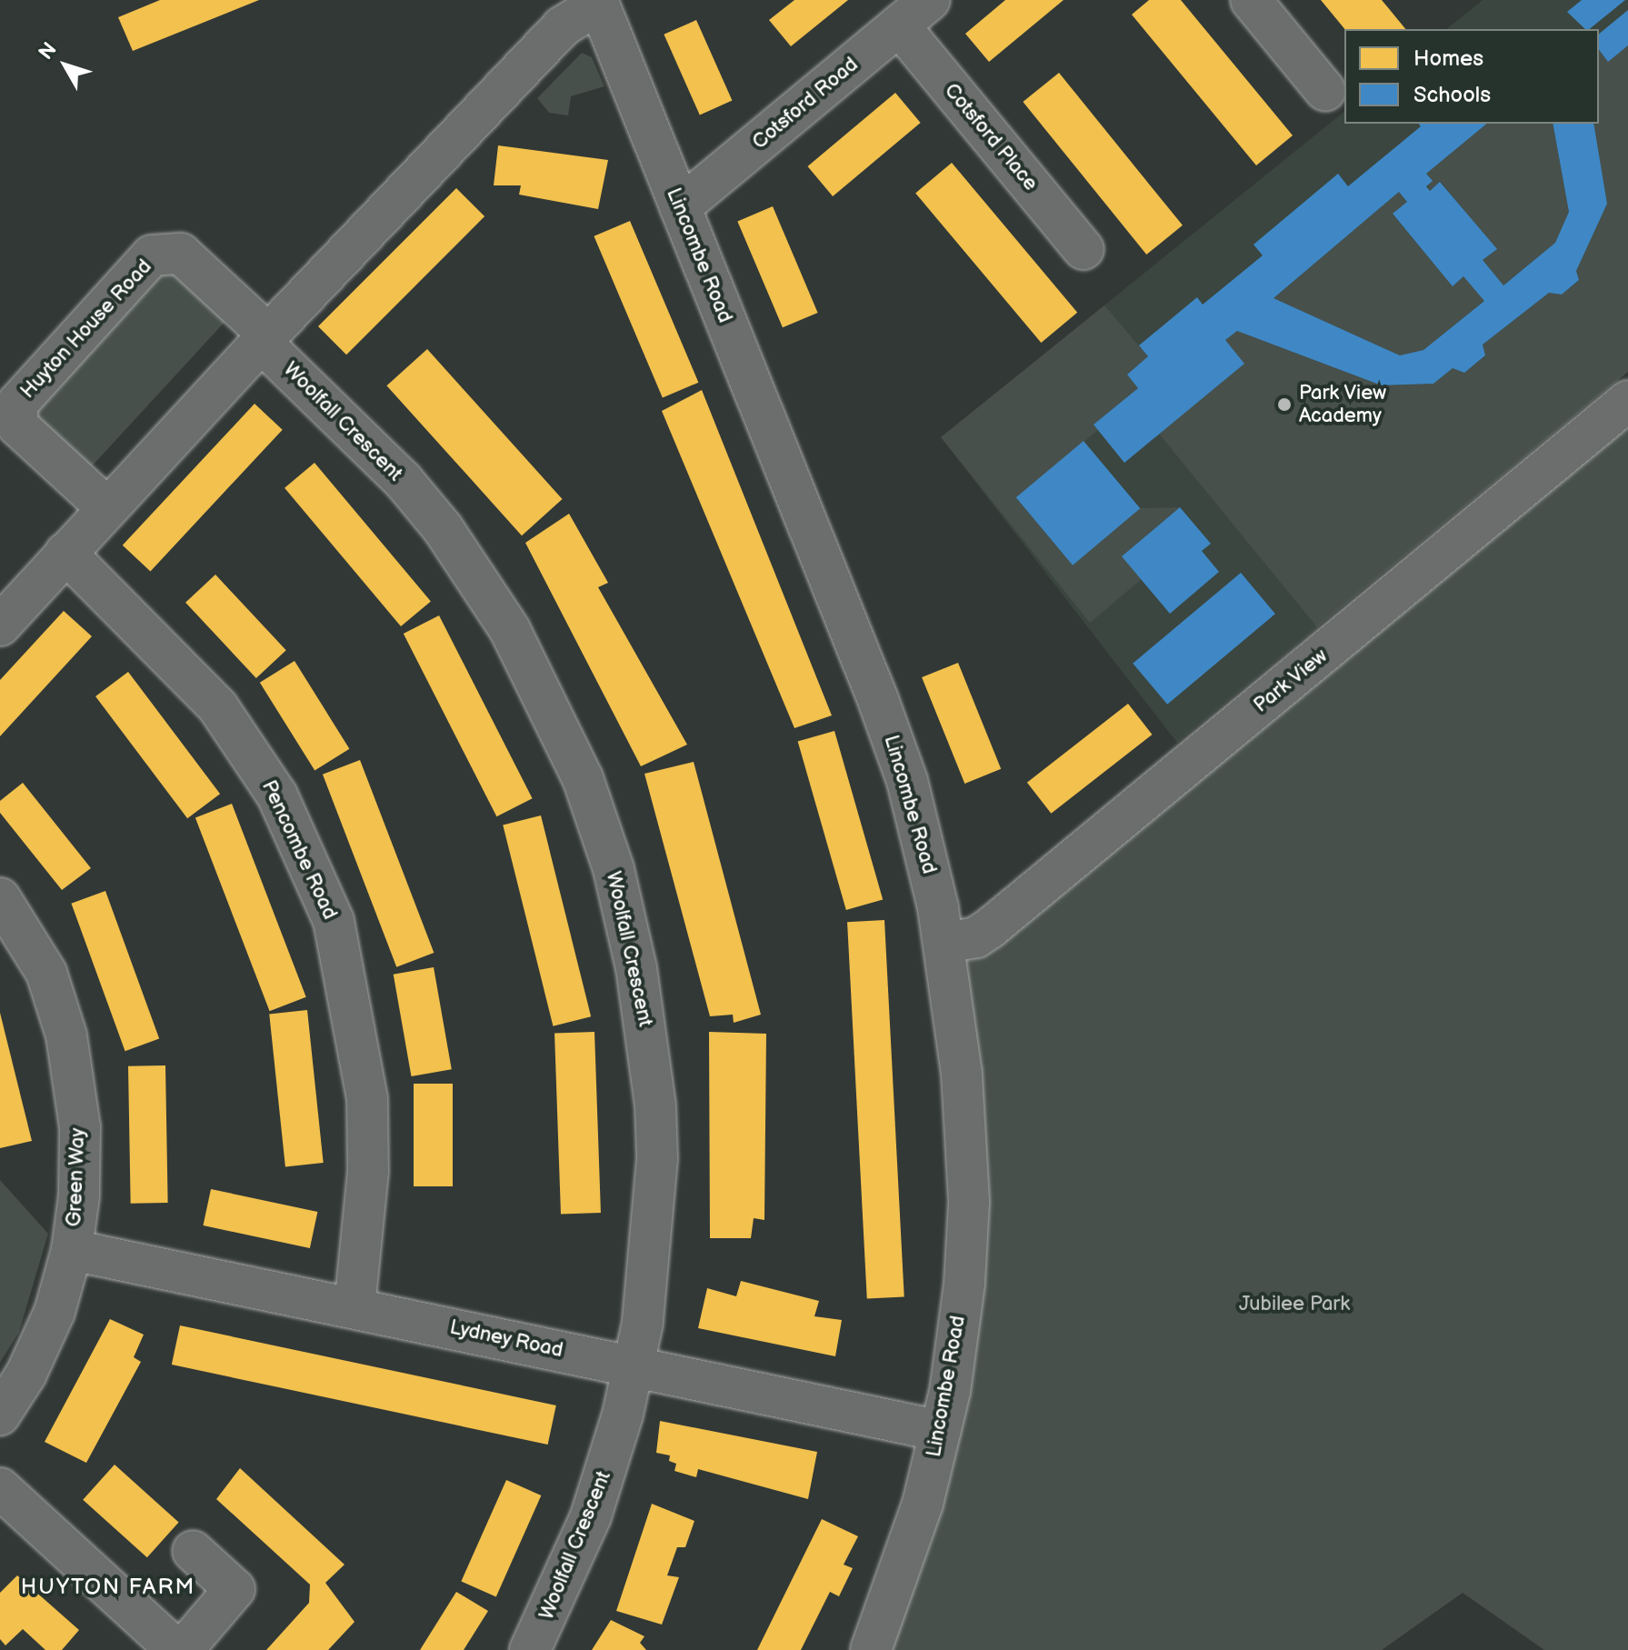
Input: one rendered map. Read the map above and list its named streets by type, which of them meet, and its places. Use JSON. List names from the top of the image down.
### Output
{
  "streets": {
    "street": [
      "Cotsford Road",
      "Cotsford Place",
      "Lincombe Road",
      "Huyton House Road",
      "Woolfall Crescent",
      "Park View",
      "Pencombe Road",
      "Green Way",
      "Lydney Road"
    ]
  },
  "crossings": [
    ["Cotsford Road", "Cotsford Place"],
    ["Cotsford Road", "Lincombe Road"],
    ["Lincombe Road", "Park View"],
    ["Lincombe Road", "Lydney Road"],
    ["Huyton House Road", "Woolfall Crescent"],
    ["Woolfall Crescent", "Lydney Road"],
    ["Pencombe Road", "Lydney Road"],
    ["Green Way", "Lydney Road"]
  ],
  "districts": ["HUYTON FARM"],
  "parks": ["Jubilee Park"],
  "places": ["Park View Academy"],
  "legend": ["Homes", "Schools"],
  "north": "top left"
}
